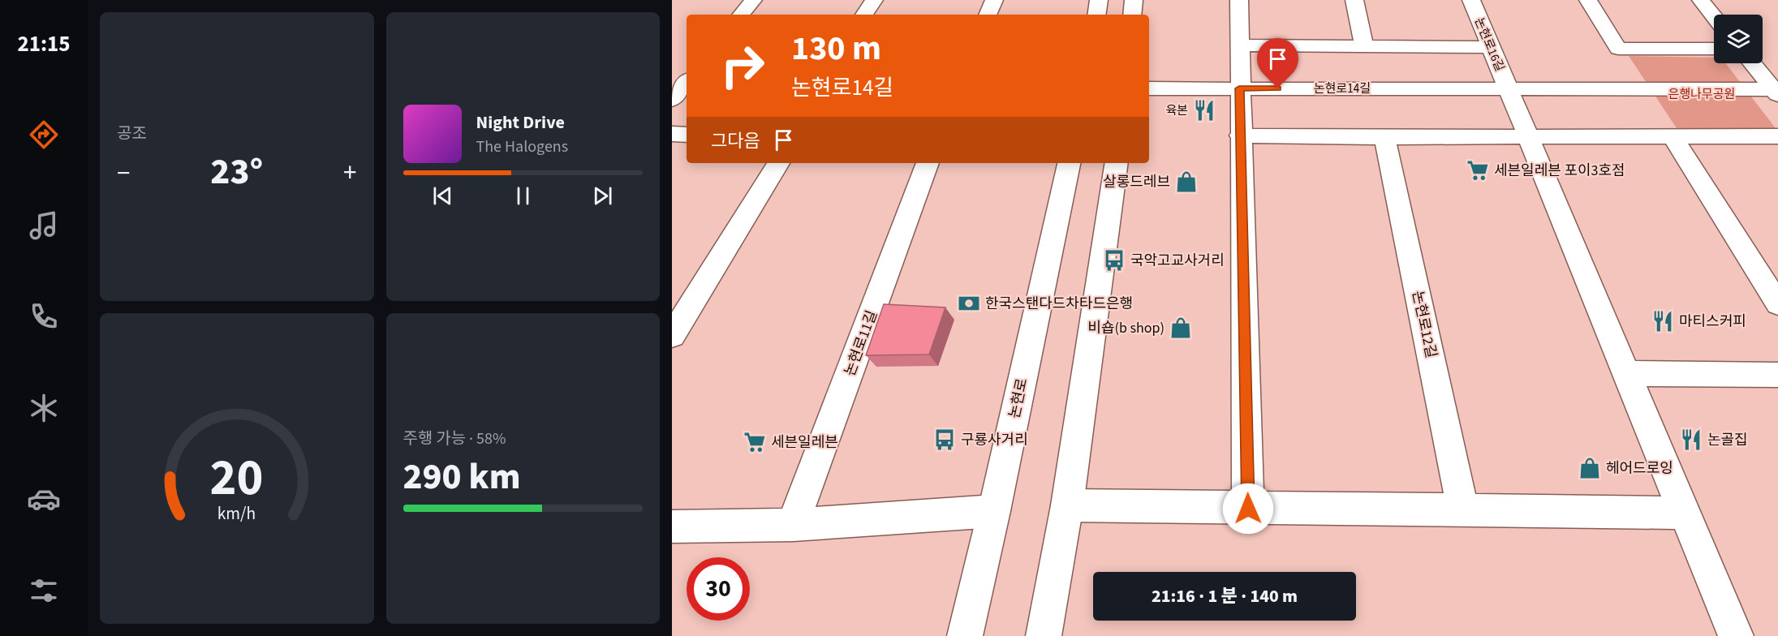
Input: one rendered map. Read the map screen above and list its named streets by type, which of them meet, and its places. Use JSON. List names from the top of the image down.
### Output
{
  "streets": {
    "street": [
      "논현로16길",
      "논현로14길",
      "논현로12길",
      "논현로11길",
      "논현로"
    ]
  },
  "crossings": [
    ["논현로16길", "논현로14길"]
  ],
  "parks": ["은행나무공원"],
  "places": {
    "restaurant": ["육본", "마티스커피", "논골집"],
    "supermarket": ["세븐일레븐 포이3호점", "세븐일레븐"],
    "shop": ["살롱드레브", "비숍(b shop)", "헤어드로잉"],
    "bus stop": ["국악고교사거리", "구룡사거리"],
    "bank": ["한국스탠다드차타드은행"]
  },
  "page": {
    "tabs": "21:15",
    "tile": [
      "공조",
      ["주행 가능 · 58%", "290 km"]
    ],
    "turn": ["130 m", "논현로14길"],
    "song": ["Night Drive", "The Halogens"],
    "then": "그다음",
    "heat": ["−", "23°", "+"],
    "limit": "30",
    "trip": "21:16 · 1 분 · 140 m",
    "gauge": ["20", "km/h"]
  }
}
